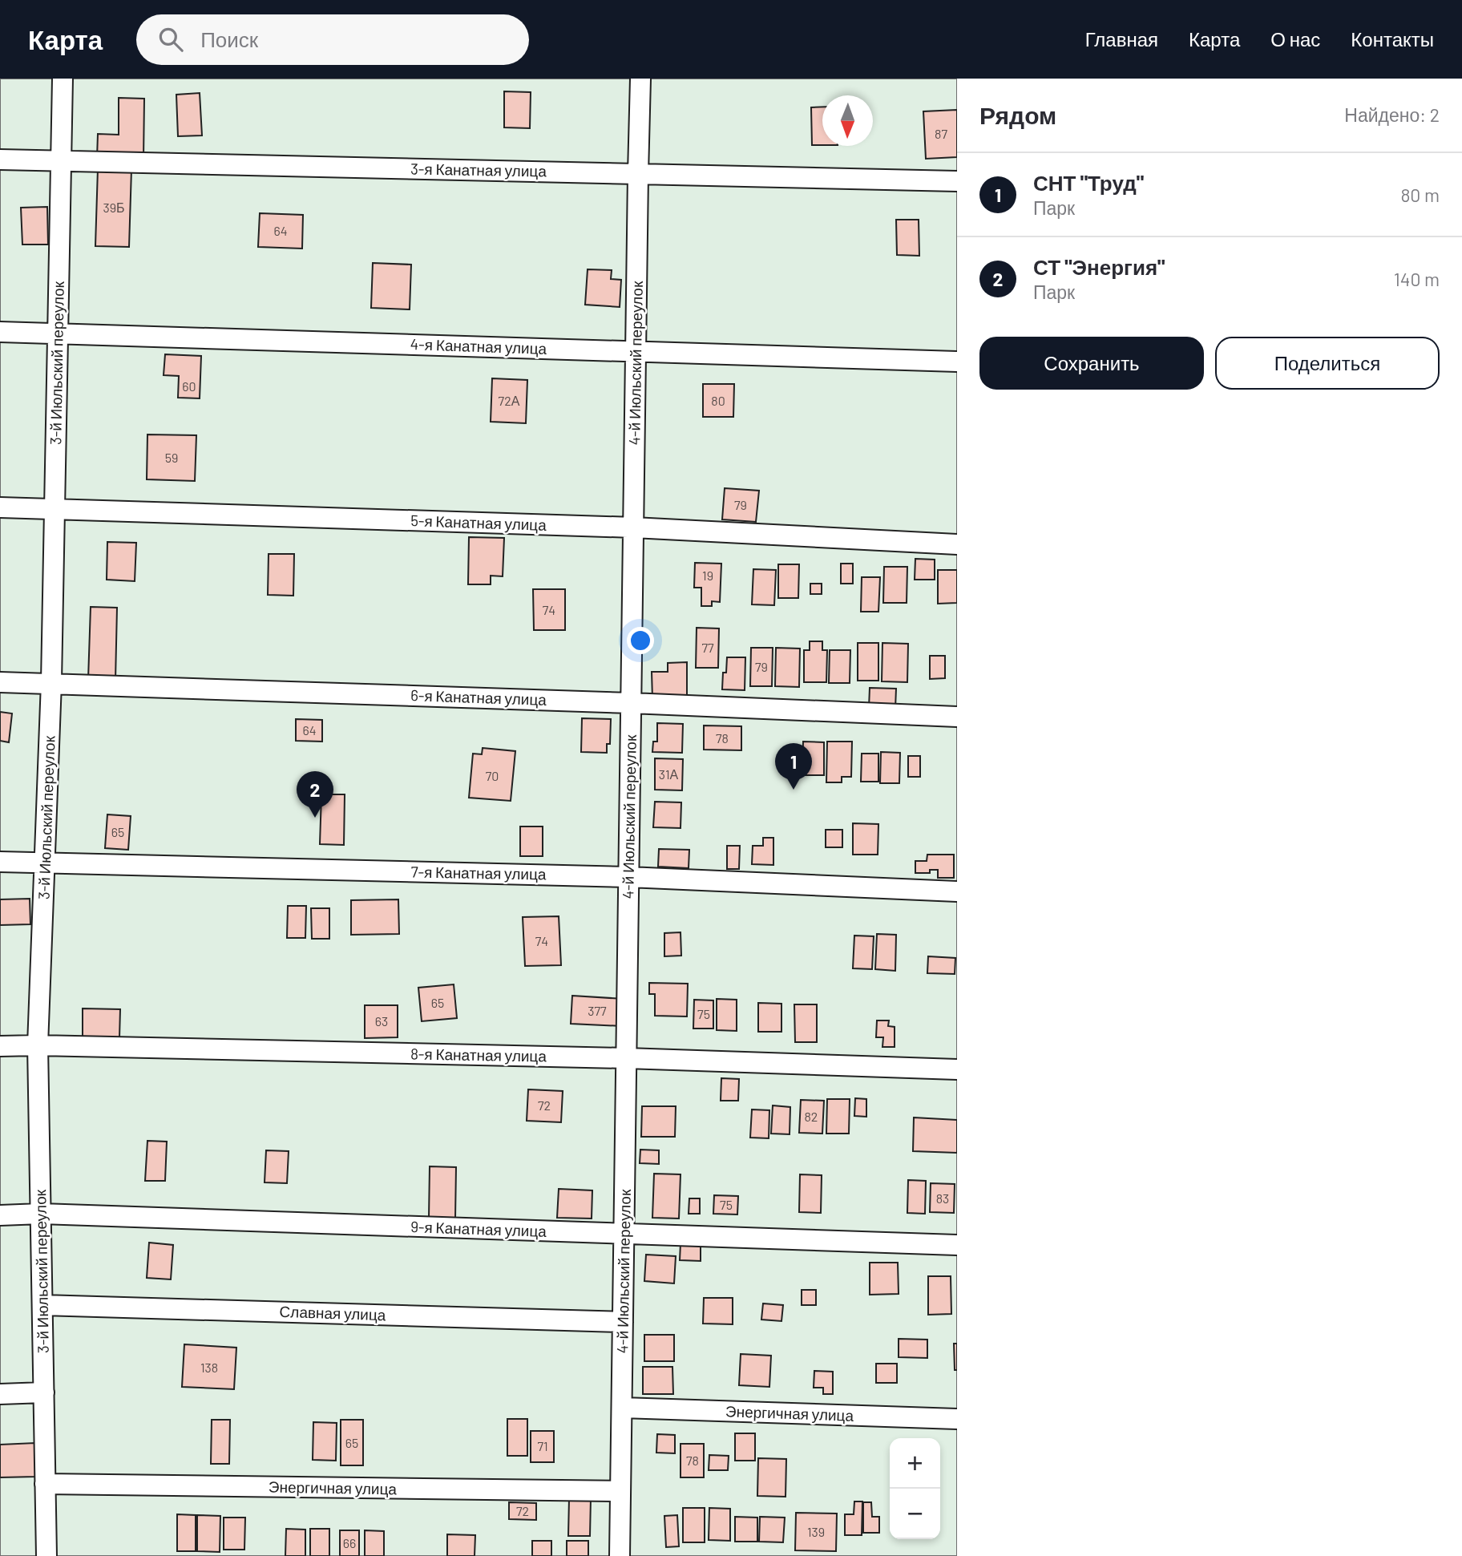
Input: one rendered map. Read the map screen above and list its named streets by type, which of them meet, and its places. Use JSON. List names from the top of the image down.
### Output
{
  "streets": {
    "street": [
      "3-я Канатная улица",
      "4-я Канатная улица",
      "3-й Июльский переулок",
      "4-й Июльский переулок",
      "5-я Канатная улица",
      "6-я Канатная улица",
      "7-я Канатная улица",
      "8-я Канатная улица",
      "9-я Канатная улица",
      "Славная улица",
      "Энергичная улица"
    ]
  },
  "crossings": [
    ["3-я Канатная улица", "3-й Июльский переулок"],
    ["3-я Канатная улица", "4-й Июльский переулок"],
    ["4-я Канатная улица", "3-й Июльский переулок"],
    ["4-я Канатная улица", "4-й Июльский переулок"],
    ["3-й Июльский переулок", "5-я Канатная улица"],
    ["3-й Июльский переулок", "6-я Канатная улица"],
    ["3-й Июльский переулок", "7-я Канатная улица"],
    ["3-й Июльский переулок", "8-я Канатная улица"],
    ["3-й Июльский переулок", "9-я Канатная улица"],
    ["3-й Июльский переулок", "Славная улица"],
    ["3-й Июльский переулок", "Энергичная улица"],
    ["4-й Июльский переулок", "5-я Канатная улица"],
    ["4-й Июльский переулок", "6-я Канатная улица"],
    ["4-й Июльский переулок", "7-я Канатная улица"],
    ["4-й Июльский переулок", "8-я Канатная улица"],
    ["4-й Июльский переулок", "9-я Канатная улица"],
    ["4-й Июльский переулок", "Славная улица"],
    ["4-й Июльский переулок", "Энергичная улица"]
  ],
  "house_numbers": [
    "87",
    "39Б",
    "64",
    "60",
    "72А",
    "80",
    "59",
    "79",
    "19",
    "74",
    "77",
    "79",
    "64",
    "78",
    "31А",
    "70",
    "65",
    "74",
    "65",
    "377",
    "75",
    "63",
    "72",
    "82",
    "83",
    "75",
    "138",
    "65",
    "71",
    "78",
    "72",
    "139",
    "66"
  ],
  "north": "bottom",
  "page": {
    "header": "Карта",
    "search": "Поиск",
    "nav": [
      "Главная",
      "Карта",
      "О нас",
      "Контакты"
    ],
    "heading": ["Рядом", "Найдено: 2"],
    "list": [
      {
        "mark": "1",
        "name": "СНТ \"Труд\"",
        "note": "Парк",
        "value": "80 m"
      },
      {
        "mark": "2",
        "name": "СТ \"Энергия\"",
        "note": "Парк",
        "value": "140 m"
      }
    ],
    "buttons": ["Сохранить", "Поделиться"],
    "pins": ["1", "2"],
    "map_buttons": ["+", "−"]
  }
}
